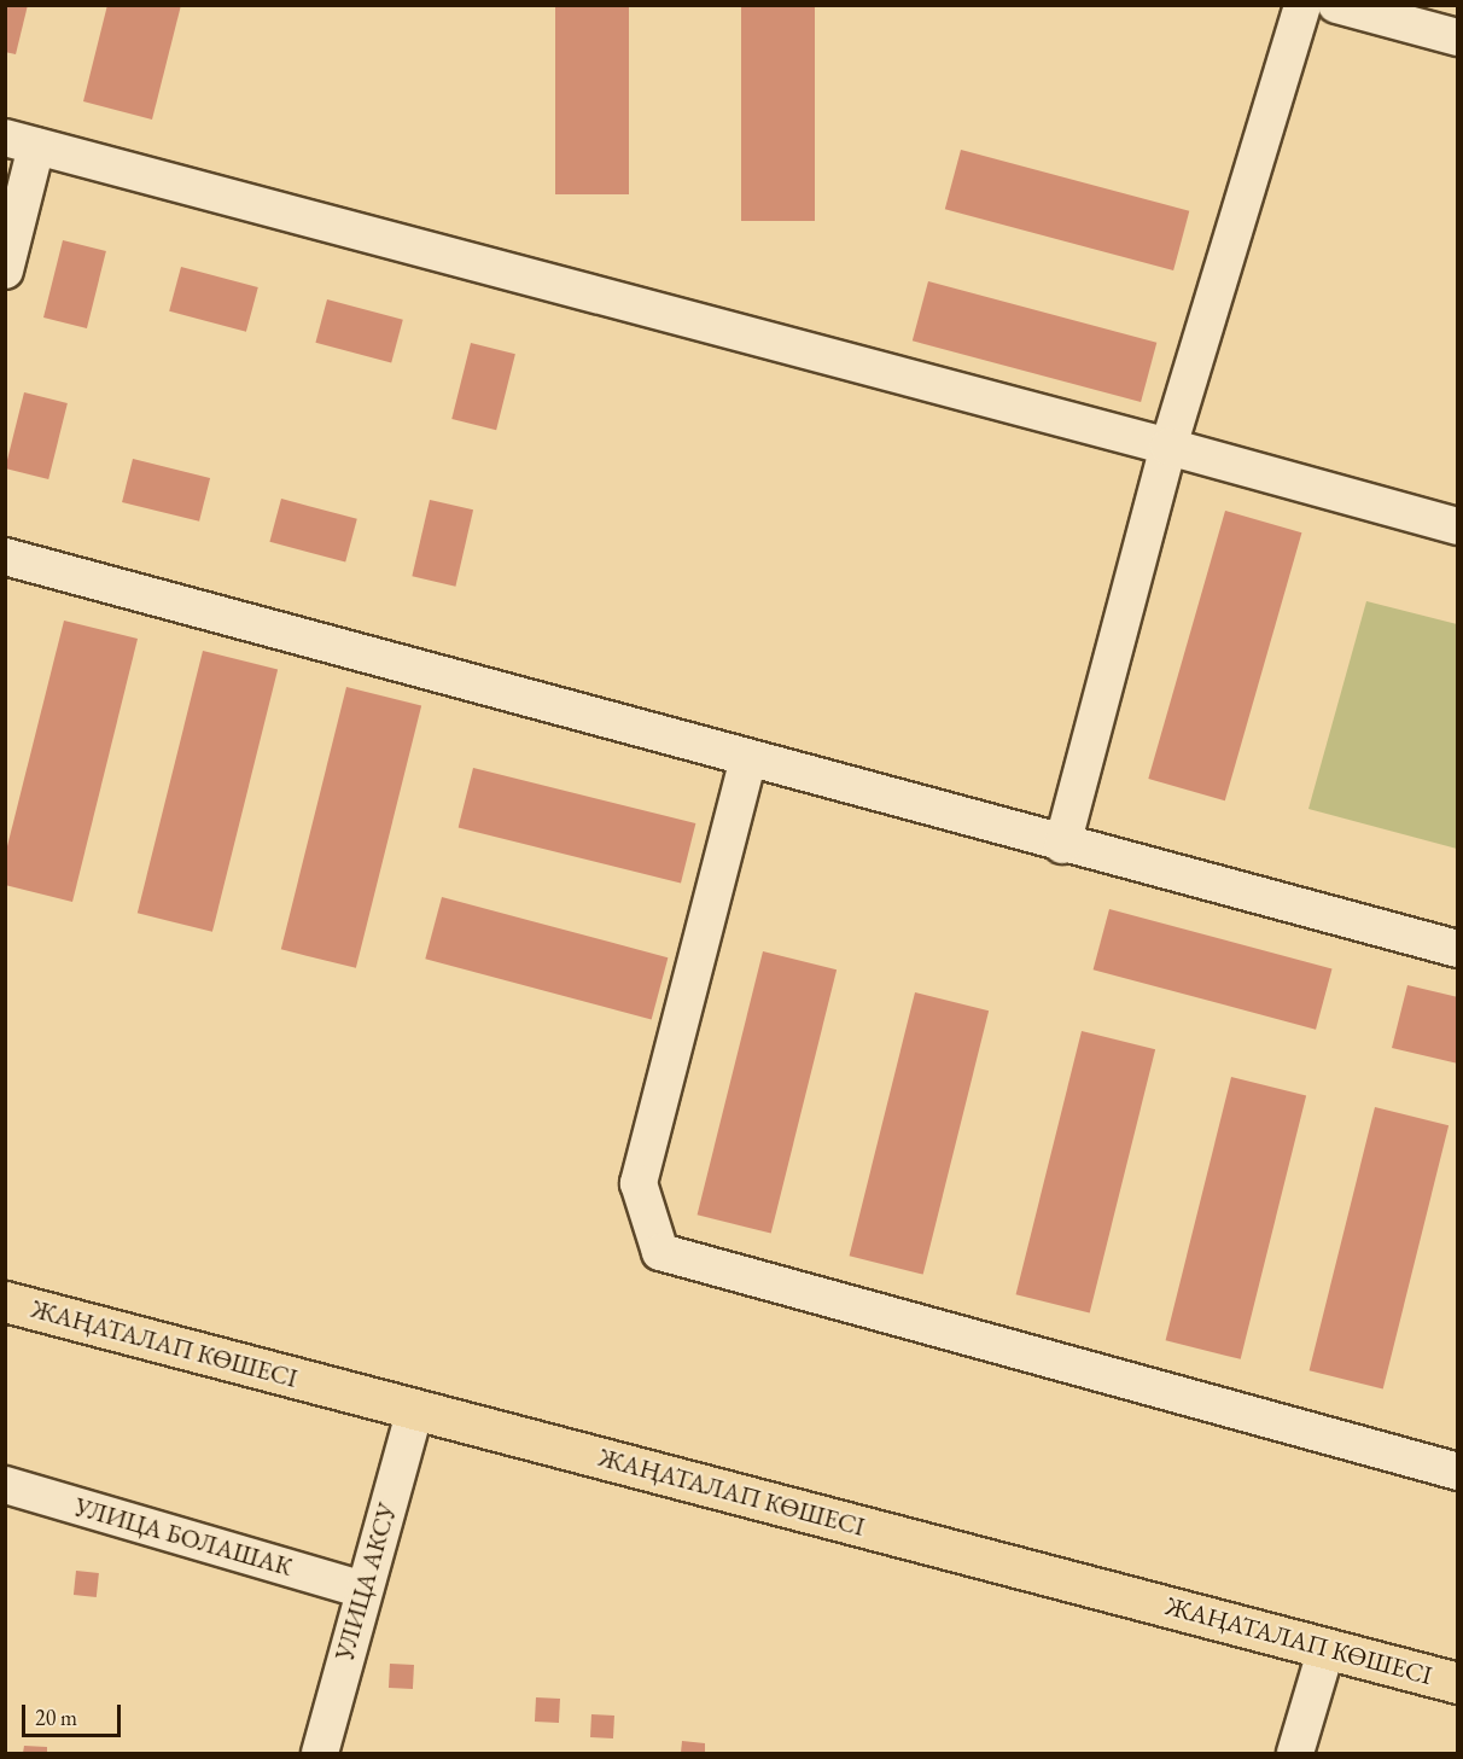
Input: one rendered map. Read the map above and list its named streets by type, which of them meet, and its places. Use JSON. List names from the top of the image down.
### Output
{
  "streets": {
    "main road": ["ЖАҢАТАЛАП КӨШЕСІ"],
    "street": ["УЛИЦА БОЛАШАК", "УЛИЦА АКСУ"]
  },
  "crossings": [
    ["ЖАҢАТАЛАП КӨШЕСІ", "УЛИЦА АКСУ"],
    ["УЛИЦА БОЛАШАК", "УЛИЦА АКСУ"]
  ],
  "scale_bar": "20 m"
}
